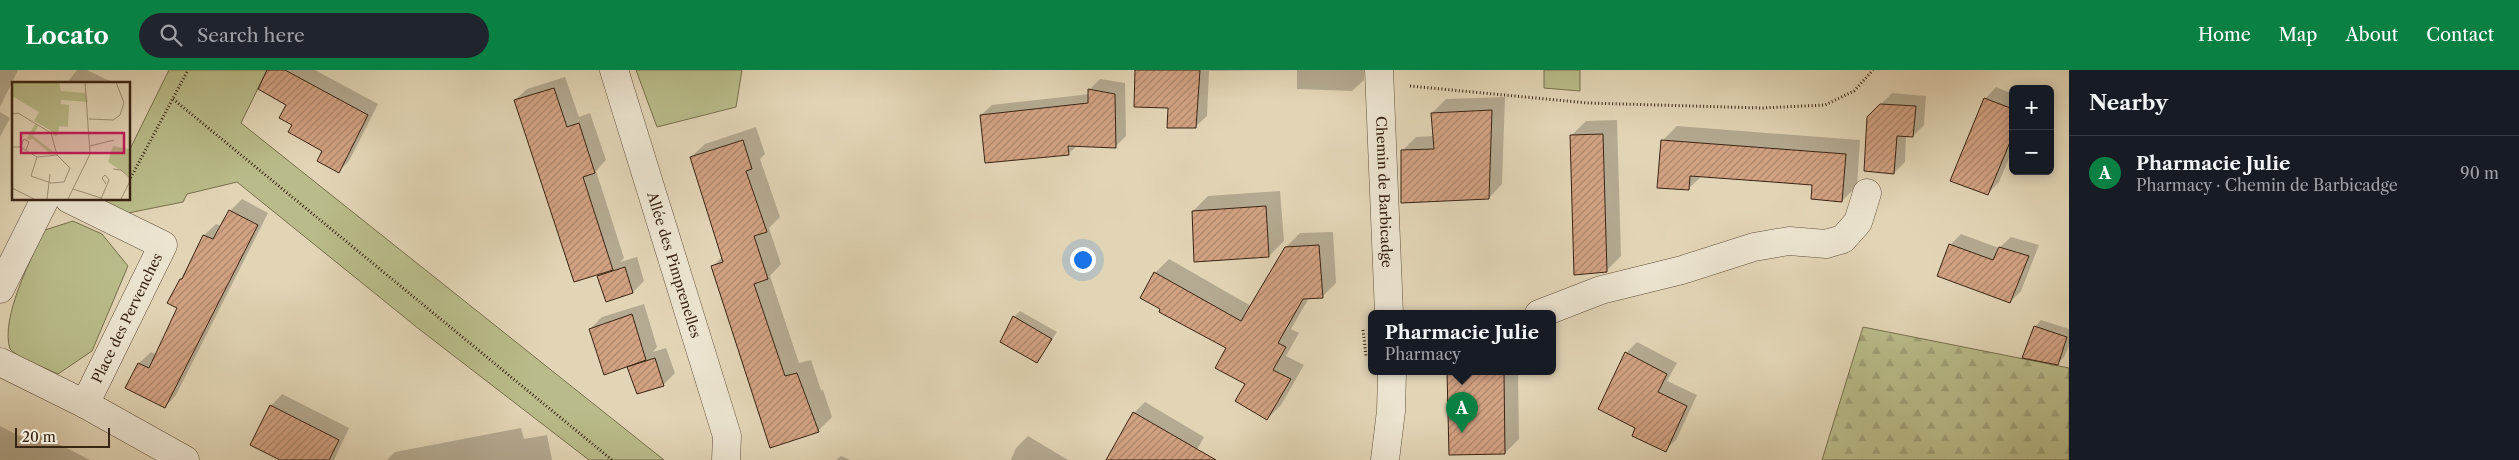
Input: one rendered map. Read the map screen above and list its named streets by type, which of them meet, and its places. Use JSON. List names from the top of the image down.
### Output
{
  "streets": {
    "street": ["Chemin de Barbicadge", "Allée des Pimprenelles", "Place des Pervenches"]
  },
  "scale_bar": "20 m",
  "page": {
    "header": "Locato",
    "search": "Search here",
    "nav": [
      "Home",
      "Map",
      "About",
      "Contact"
    ],
    "heading": "Nearby",
    "map_buttons": ["+", "−"],
    "list": [
      {
        "mark": "A",
        "name": "Pharmacie Julie",
        "note": "Pharmacy · Chemin de Barbicadge",
        "value": "90 m"
      }
    ],
    "popup": ["Pharmacie Julie", "Pharmacy"],
    "pins": "A",
    "scale": "20 m"
  }
}
